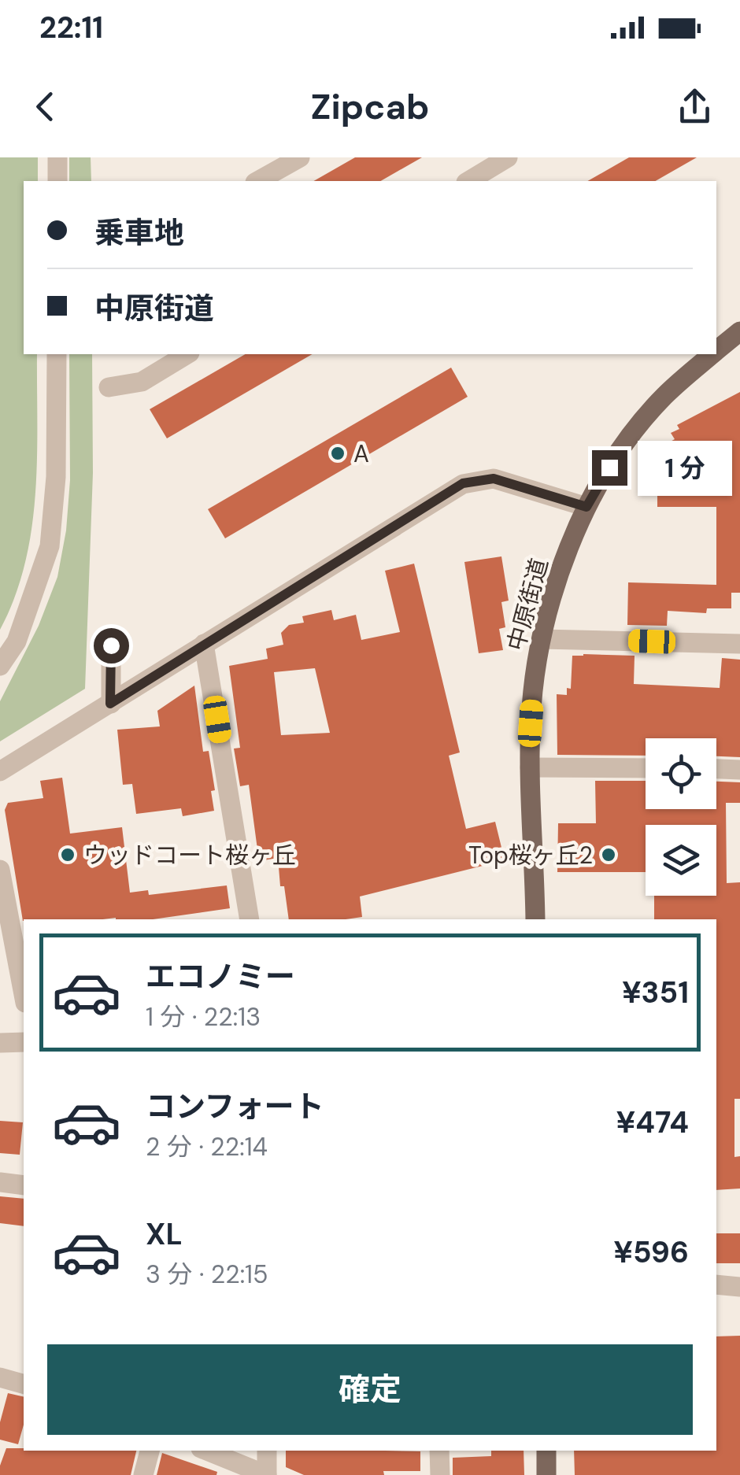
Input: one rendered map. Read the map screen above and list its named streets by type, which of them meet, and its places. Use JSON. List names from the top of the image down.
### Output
{
  "streets": {
    "main road": ["中原街道"]
  },
  "places": ["A", "ウッドコート桜ヶ丘", "Top桜ヶ丘2"],
  "page": {
    "status": "22:11",
    "header": "Zipcab",
    "banner": ["乗車地", "中原街道"],
    "bubble": "1 分",
    "list": [
      {
        "name": "エコノミー",
        "note": "1 分 · 22:13",
        "value": "¥351"
      },
      {
        "name": "コンフォート",
        "note": "2 分 · 22:14",
        "value": "¥474"
      },
      {
        "name": "XL",
        "note": "3 分 · 22:15",
        "value": "¥596"
      }
    ],
    "buttons": "確定"
  }
}
